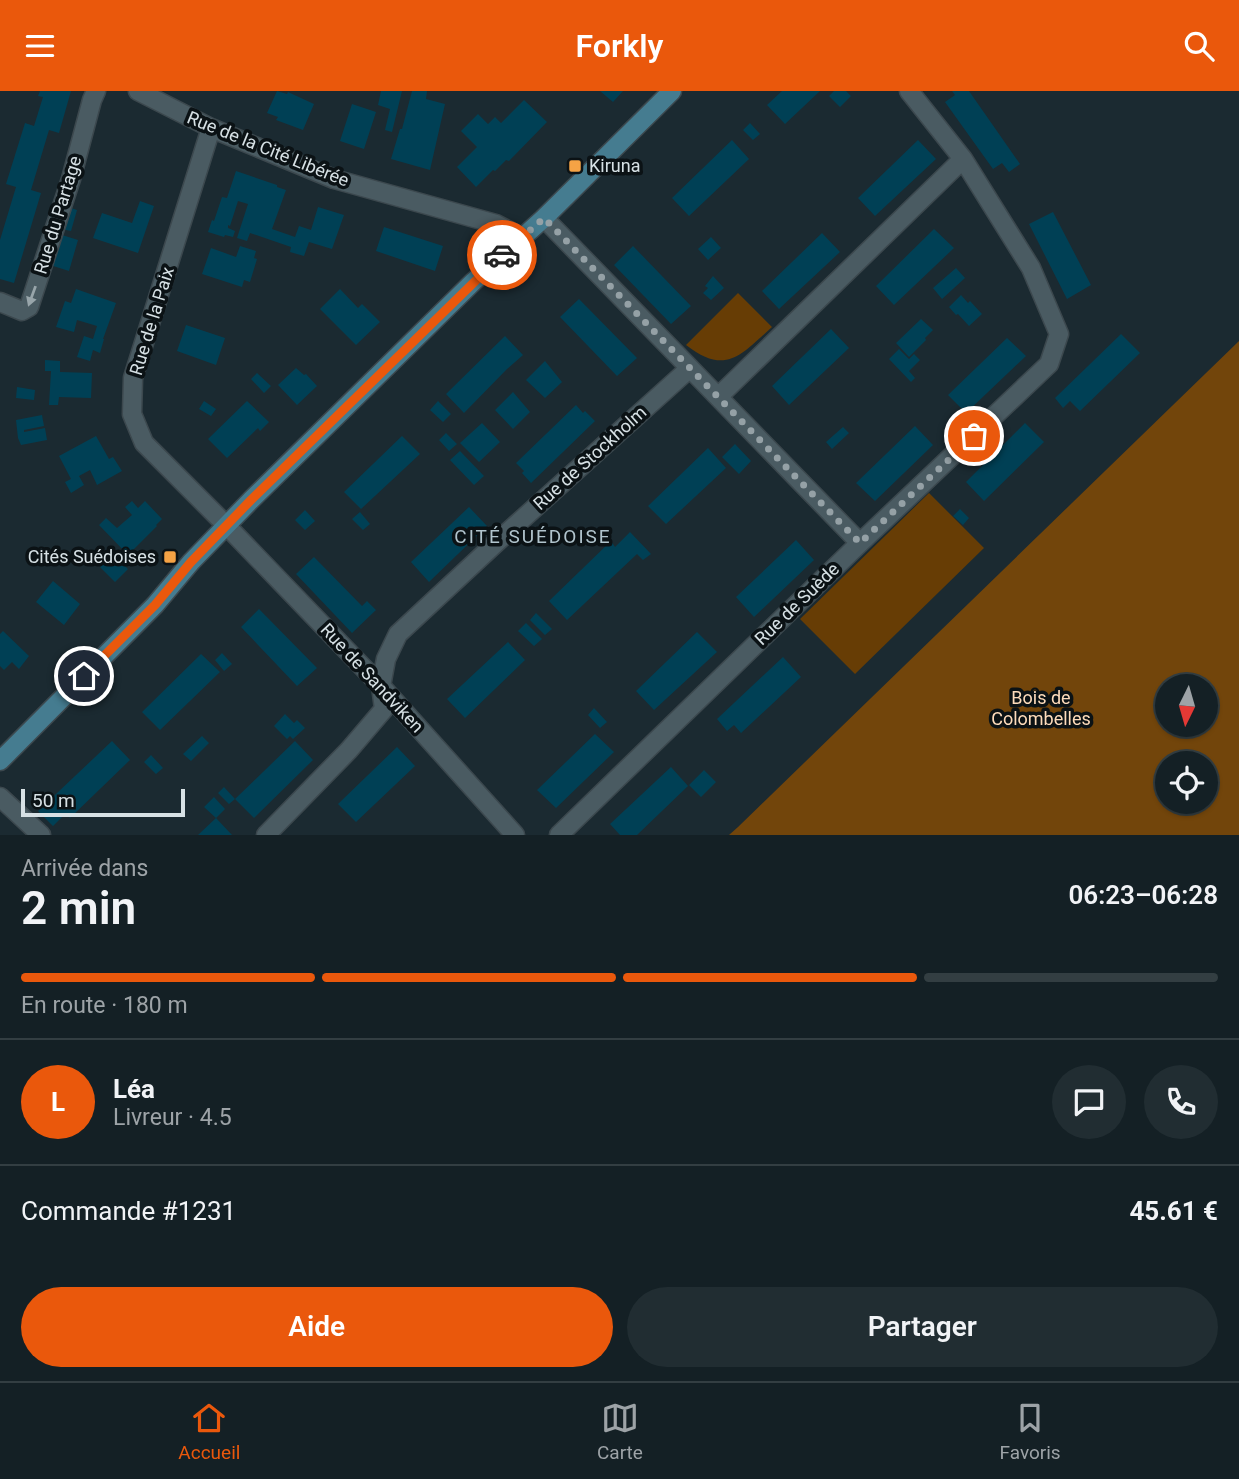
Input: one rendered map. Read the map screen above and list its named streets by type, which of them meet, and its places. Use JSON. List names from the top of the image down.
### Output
{
  "streets": {
    "street": [
      "Rue de la Cité Libérée",
      "Rue du Partage",
      "Rue de la Paix",
      "Rue de Stockholm",
      "Rue de Suède",
      "Rue de Sandviken"
    ]
  },
  "crossings": [
    ["Rue de la Cité Libérée", "Rue de la Paix"],
    ["Rue de la Paix", "Rue de Sandviken"],
    ["Rue de Stockholm", "Rue de Sandviken"]
  ],
  "one_way": ["Rue du Partage"],
  "districts": ["CITÉ SUÉDOISE"],
  "parks": ["Bois de Colombelles"],
  "places": {
    "transit": ["Kiruna", "Cités Suédoises"]
  },
  "scale_bar": "50 m",
  "north": "bottom",
  "page": {
    "header": "Forkly",
    "scale": "50 m",
    "heading": ["2 min", "Arrivée dans", "06:23–06:28"],
    "panel": [
      "Léa",
      "Livreur · 4.5",
      "Commande #1231",
      "45.61 €"
    ],
    "bar": "En route · 180 m",
    "round": "L",
    "buttons": ["Aide", "Partager"],
    "tabs": ["Accueil", "Carte", "Favoris"]
  }
}
